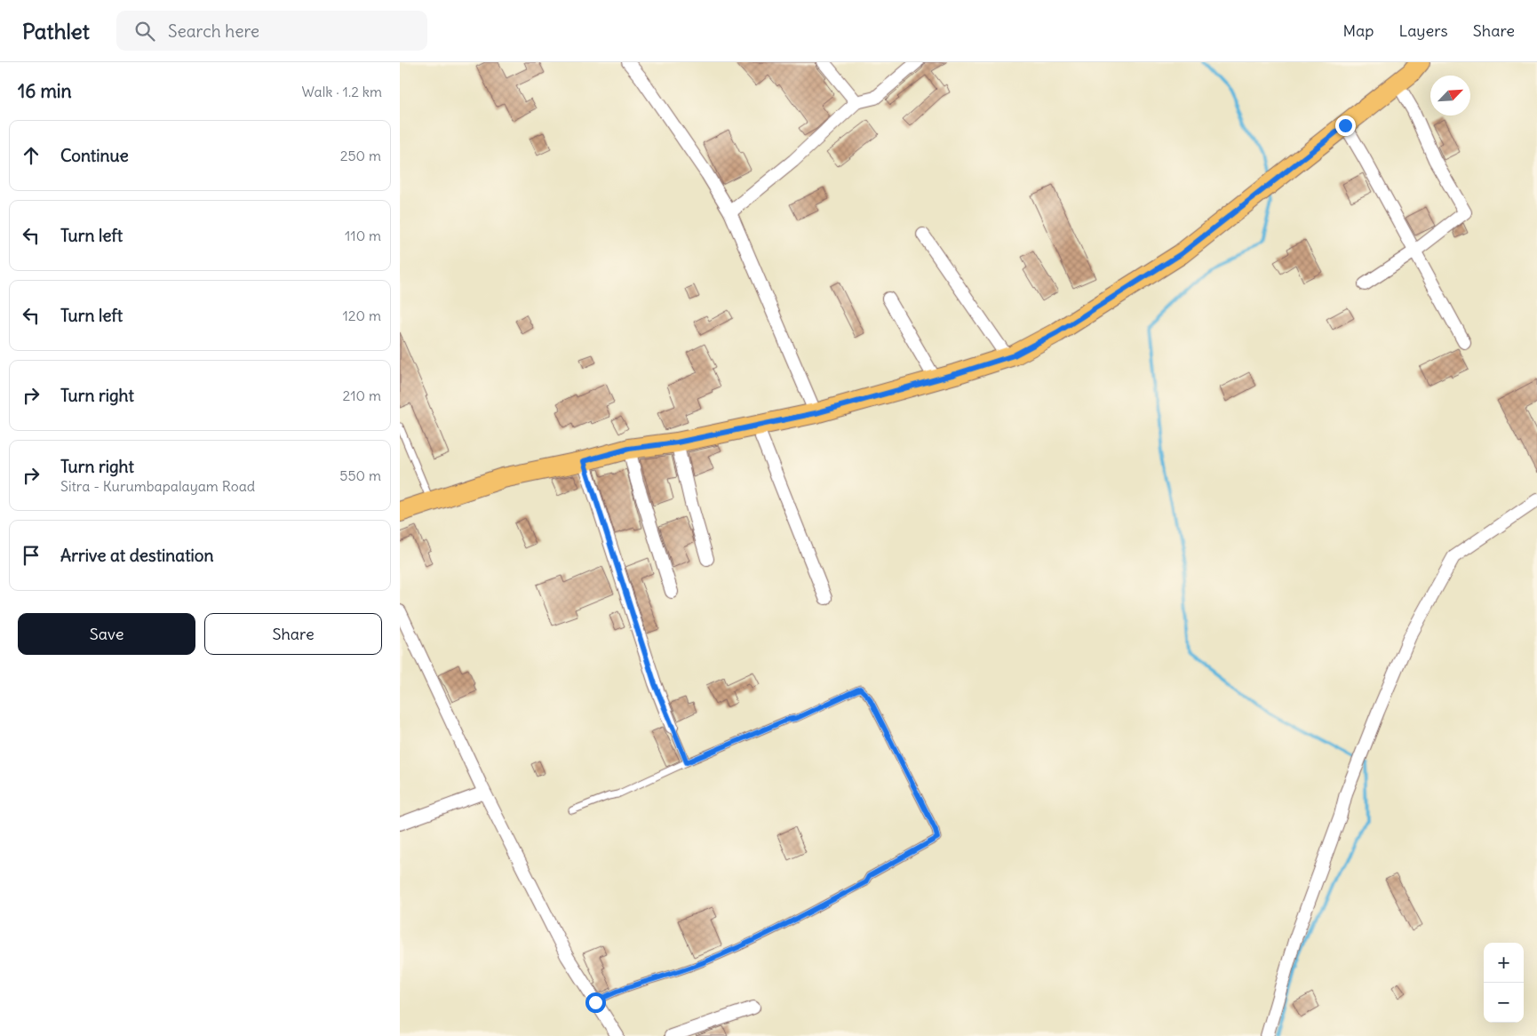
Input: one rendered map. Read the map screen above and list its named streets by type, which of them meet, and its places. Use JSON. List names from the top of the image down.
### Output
{
  "north": "top right",
  "page": {
    "header": "Pathlet",
    "search": "Search here",
    "nav": ["Map", "Layers", "Share"],
    "heading": ["16 min", "Walk · 1.2 km"],
    "list": [
      ["Continue", "250 m"],
      ["Turn left", "110 m"],
      ["Turn left", "120 m"],
      ["Turn right", "210 m"],
      ["Turn right", "Sitra - Kurumbapalayam Road", "550 m"],
      "Arrive at destination"
    ],
    "buttons": ["Save", "Share"],
    "map_buttons": ["+", "−"]
  }
}
